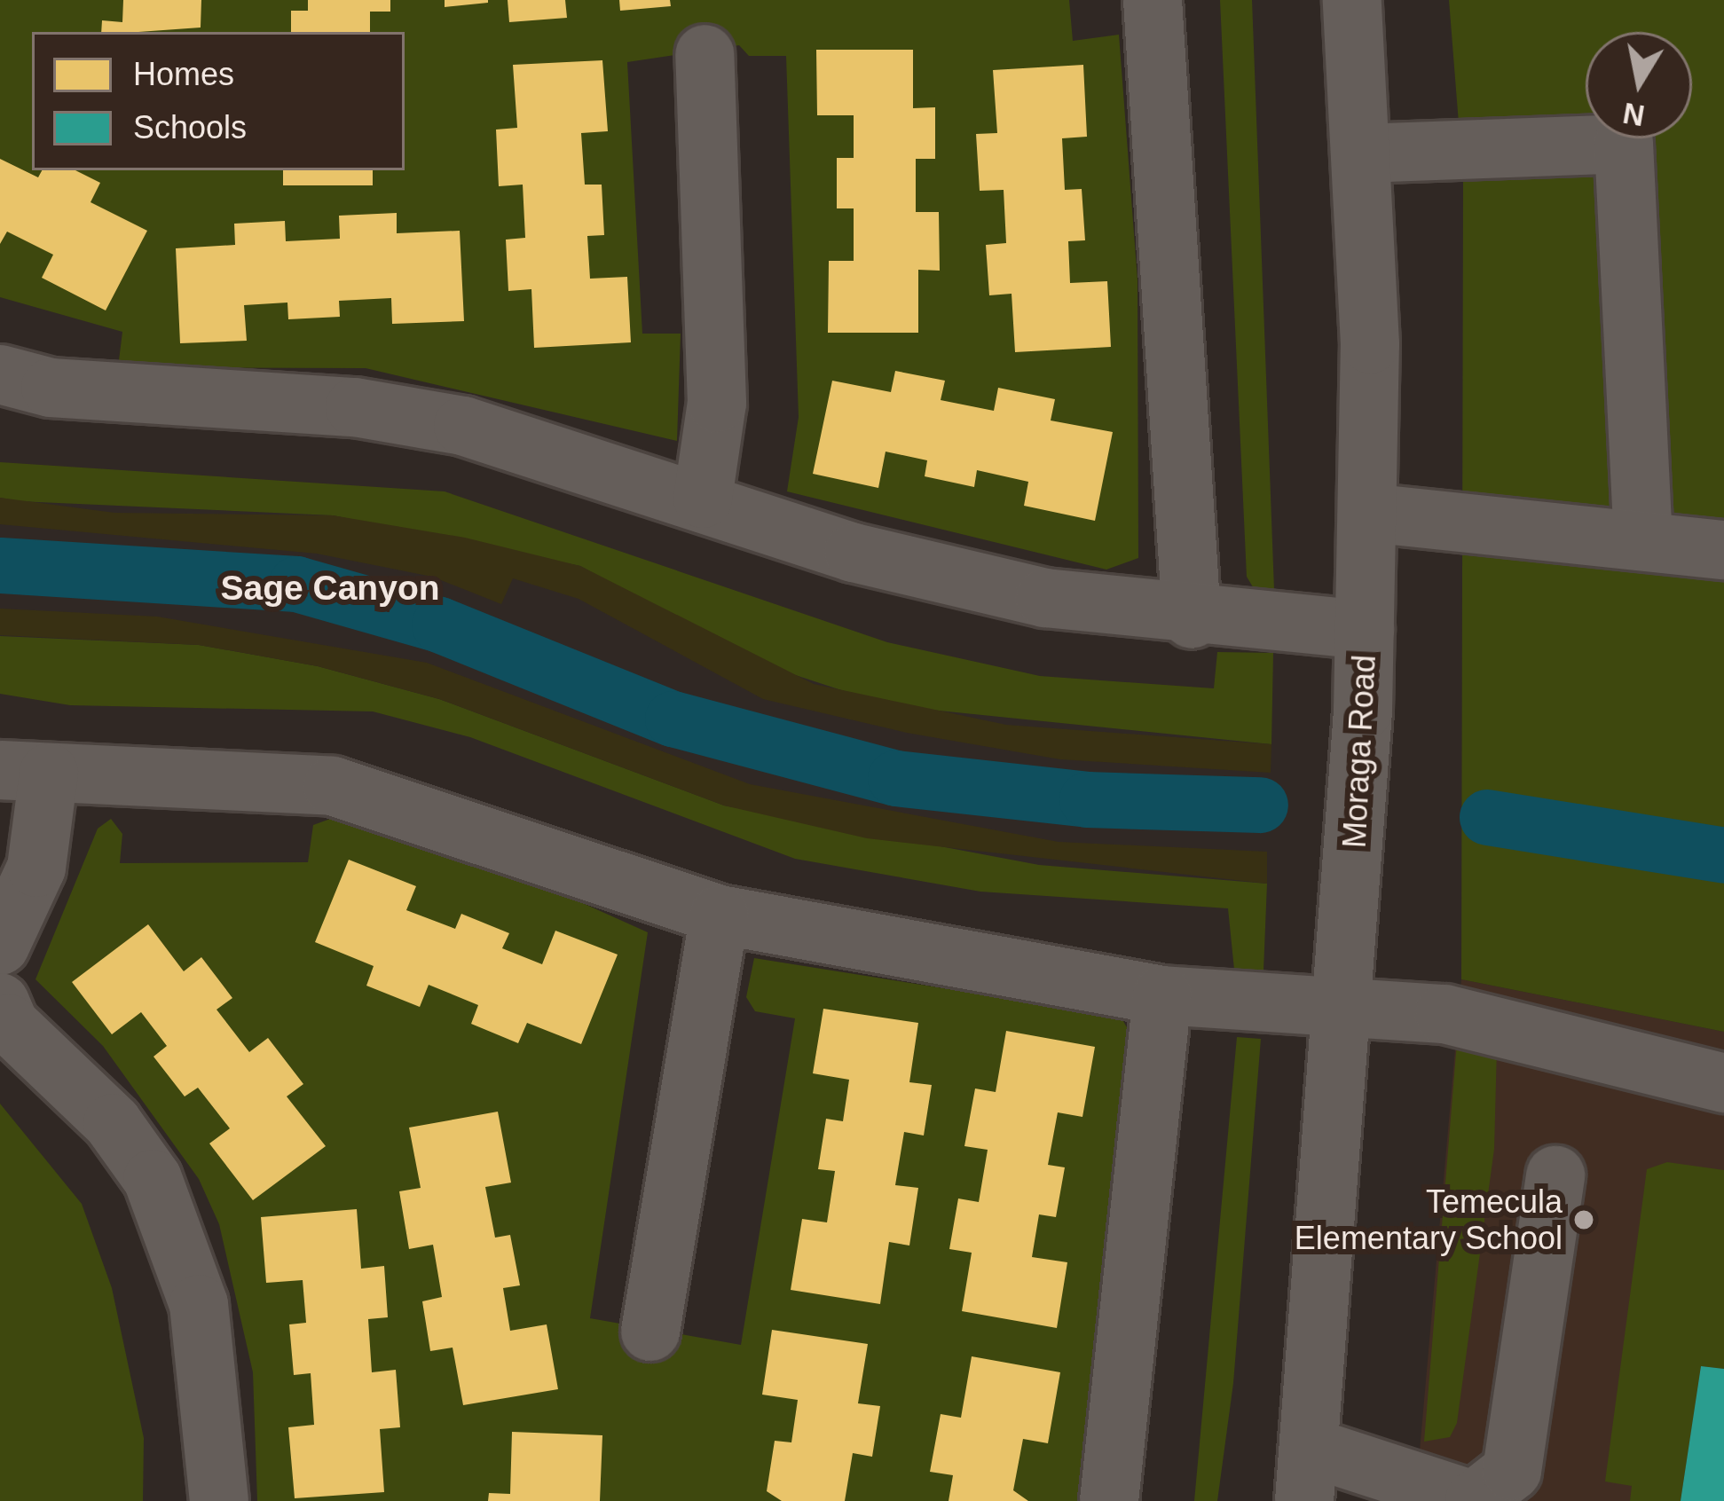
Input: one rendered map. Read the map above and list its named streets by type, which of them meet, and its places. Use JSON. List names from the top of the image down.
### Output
{
  "streets": {
    "street": ["Moraga Road"]
  },
  "districts": ["Sage Canyon"],
  "places": ["Temecula Elementary School"],
  "legend": ["Homes", "Schools"],
  "north": "bottom"
}
